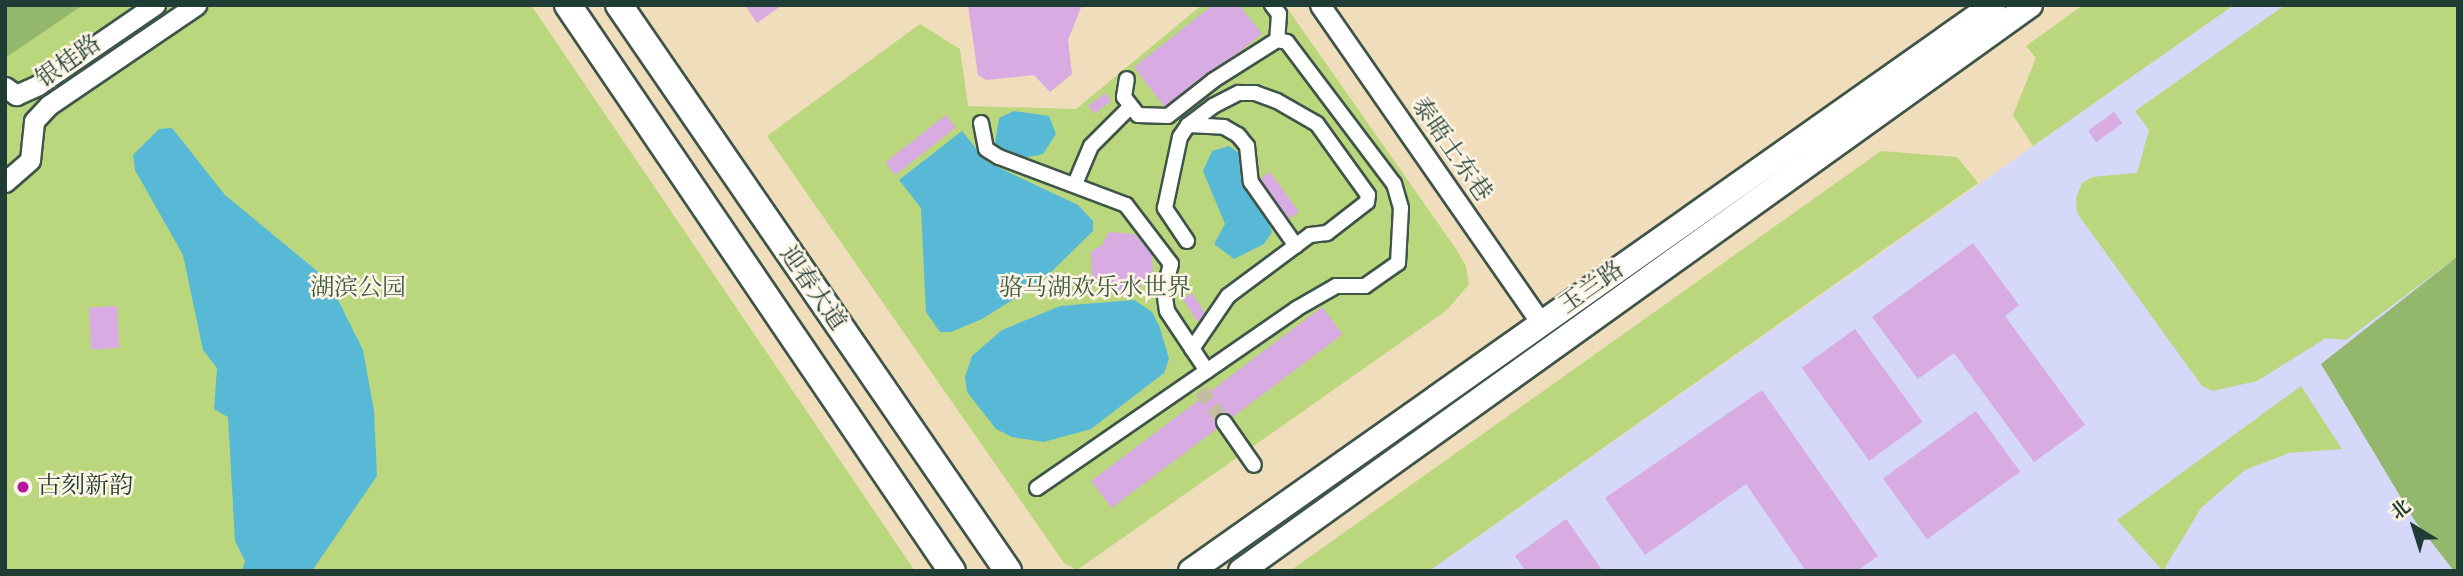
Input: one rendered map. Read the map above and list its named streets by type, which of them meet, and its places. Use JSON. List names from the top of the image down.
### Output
{
  "streets": {
    "main road": ["迎春大道"],
    "street": ["银桂路", "泰晤士东巷", "玉兰路"]
  },
  "crossings": [
    ["泰晤士东巷", "玉兰路"]
  ],
  "parks": ["湖滨公园", "骆马湖欢乐水世界"],
  "places": ["古刻新韵"],
  "north": "top left"
}
